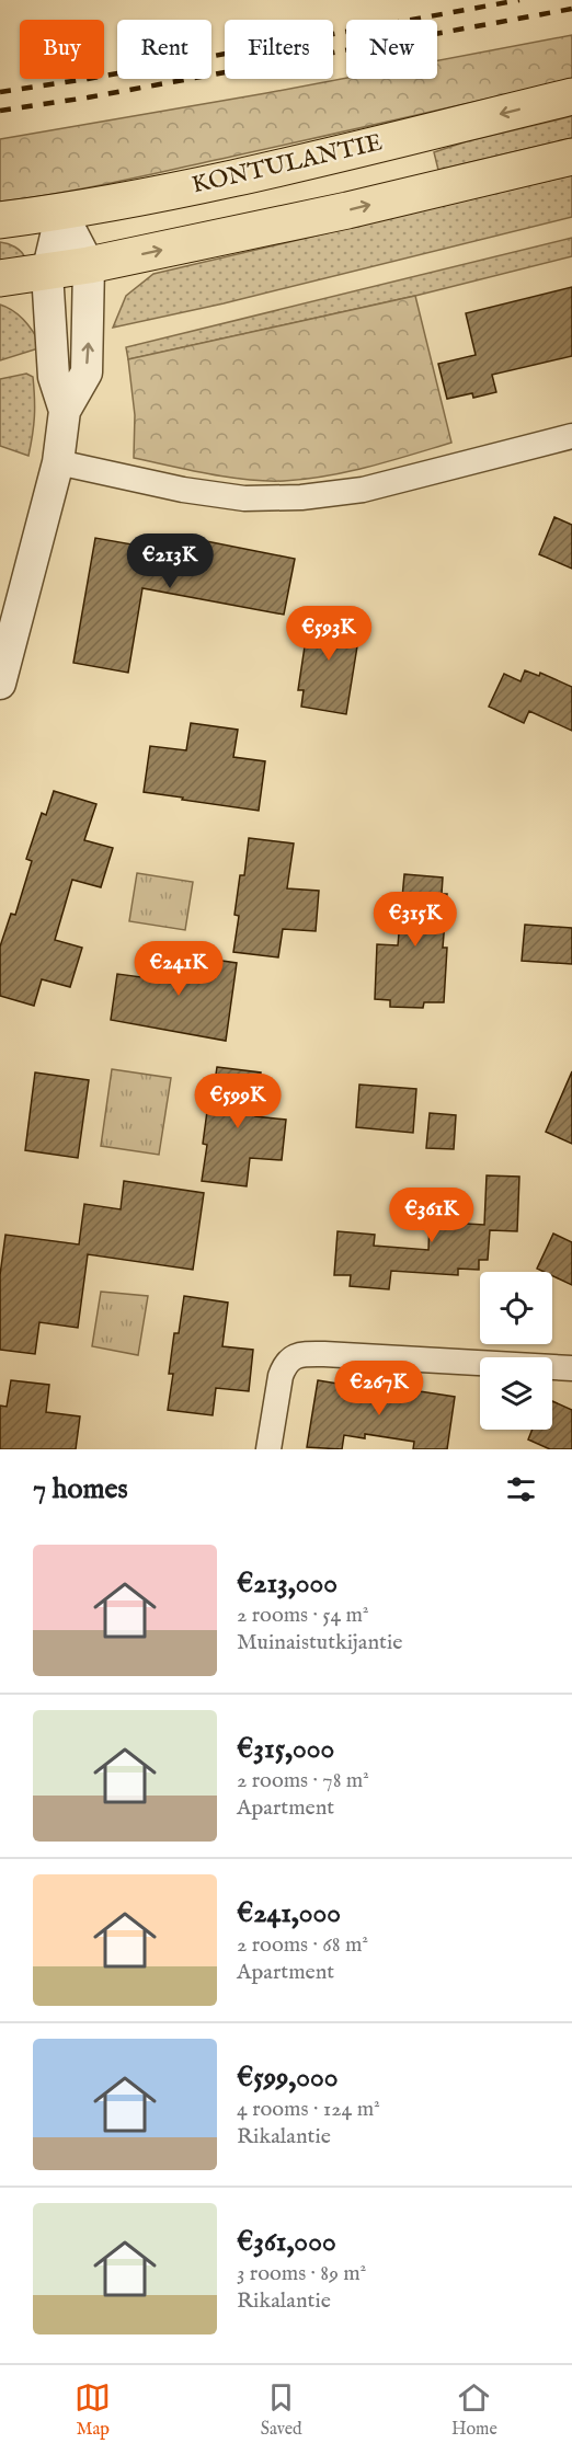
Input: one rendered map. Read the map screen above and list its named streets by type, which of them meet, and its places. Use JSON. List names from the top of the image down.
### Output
{
  "streets": {
    "main road": ["KONTULANTIE"]
  },
  "page": {
    "chip": [
      "Buy",
      "Rent",
      "Filters",
      "New"
    ],
    "price": [
      "€213K",
      "€593K",
      "€315K",
      "€241K",
      "€599K",
      "€361K",
      "€267K"
    ],
    "heading": "7 homes",
    "list": [
      {
        "name": "€213,000",
        "note": "2 rooms · 54 m² · Muinaistutkijantie"
      },
      {
        "name": "€315,000",
        "note": "2 rooms · 78 m² · Apartment"
      },
      {
        "name": "€241,000",
        "note": "2 rooms · 68 m² · Apartment"
      },
      {
        "name": "€599,000",
        "note": "4 rooms · 124 m² · Rikalantie"
      },
      {
        "name": "€361,000",
        "note": "3 rooms · 89 m² · Rikalantie"
      }
    ],
    "tabs": ["Map", "Saved", "Home"]
  }
}
